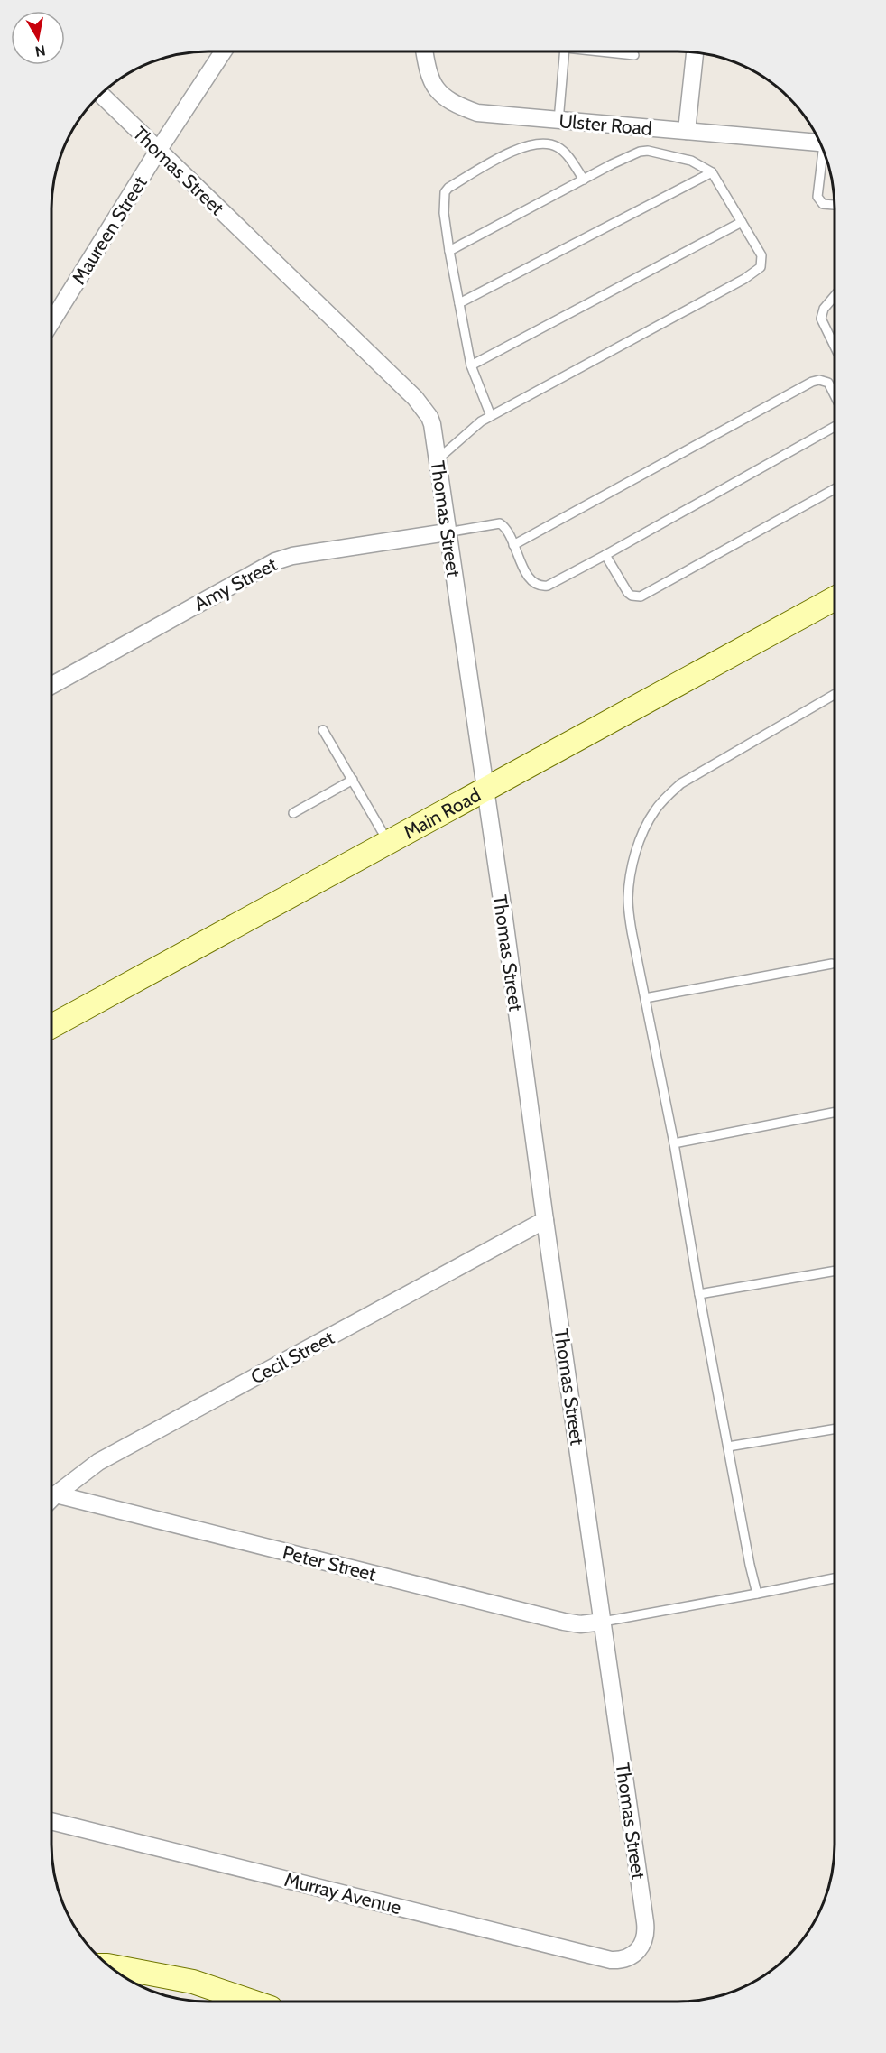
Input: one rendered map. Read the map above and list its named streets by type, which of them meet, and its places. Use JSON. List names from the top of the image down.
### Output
{
  "streets": {
    "main road": ["Main Road"],
    "street": [
      "Ulster Road",
      "Thomas Street",
      "Maureen Street",
      "Amy Street",
      "Cecil Street",
      "Peter Street",
      "Murray Avenue"
    ]
  },
  "crossings": [
    ["Thomas Street", "Maureen Street"],
    ["Thomas Street", "Amy Street"],
    ["Thomas Street", "Main Road"],
    ["Thomas Street", "Cecil Street"],
    ["Thomas Street", "Peter Street"],
    ["Thomas Street", "Murray Avenue"],
    ["Cecil Street", "Peter Street"]
  ],
  "north": "bottom"
}
